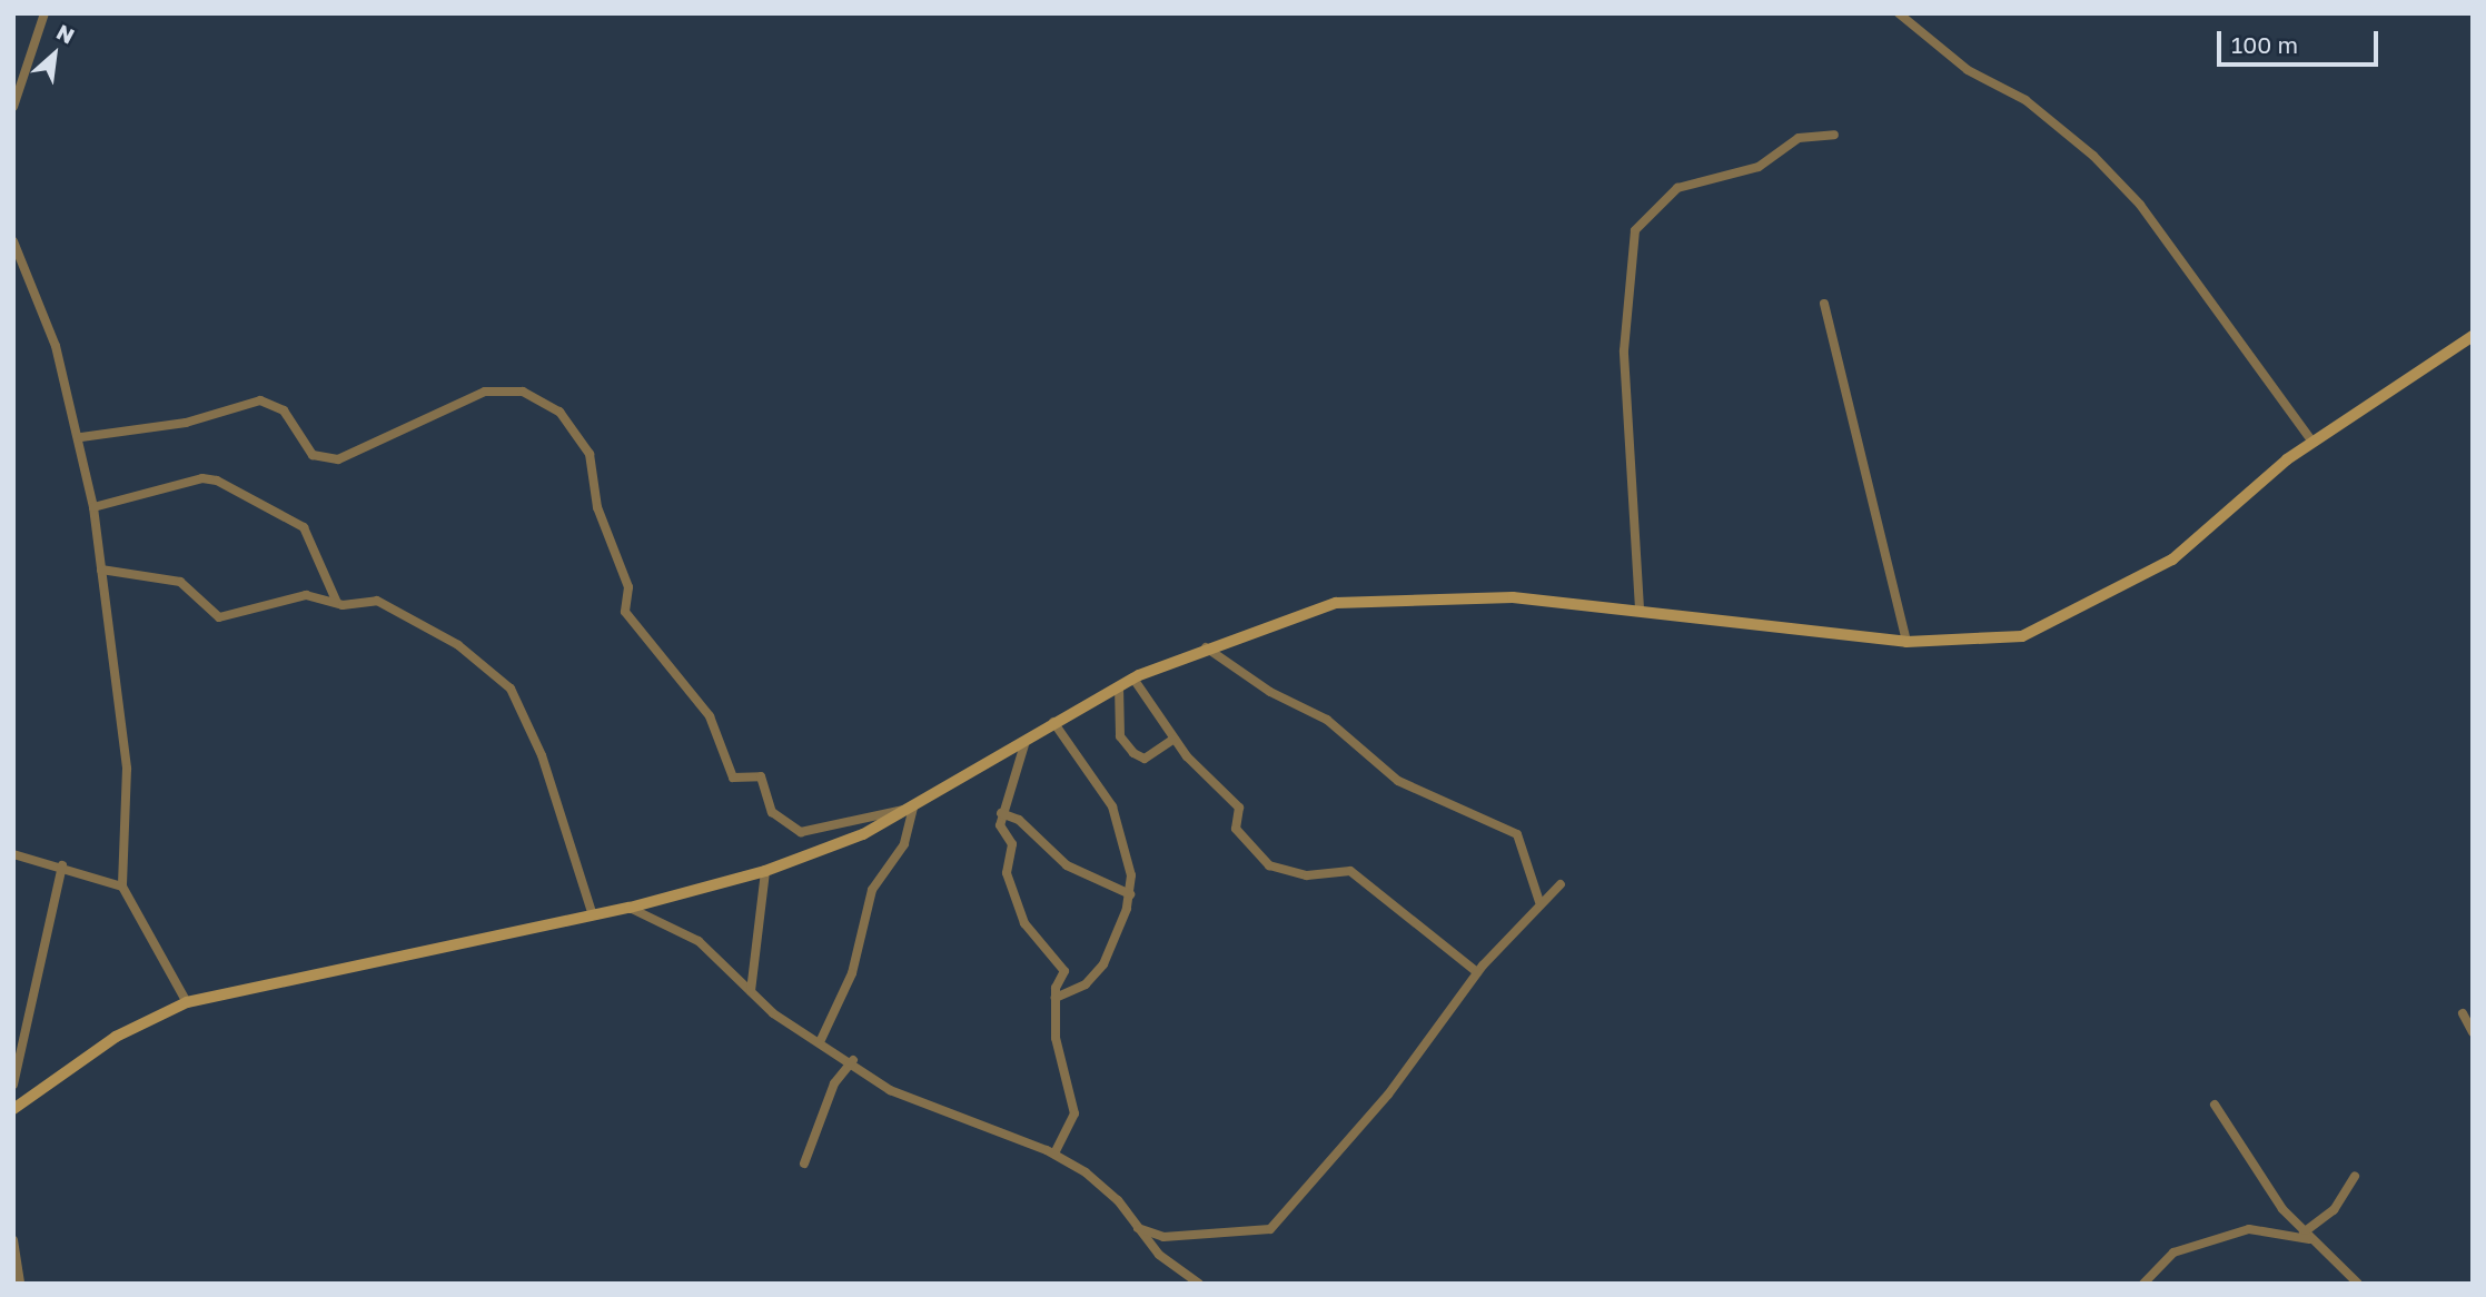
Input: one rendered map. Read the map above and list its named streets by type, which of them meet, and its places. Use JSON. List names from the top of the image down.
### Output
{
  "scale_bar": "100 m",
  "north": "top right"
}
